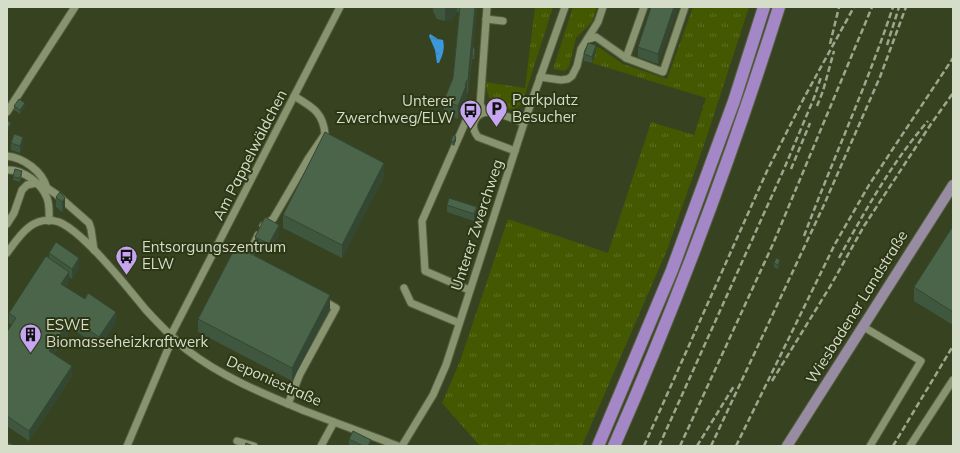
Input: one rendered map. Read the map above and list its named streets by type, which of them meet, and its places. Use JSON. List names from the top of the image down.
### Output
{
  "streets": {
    "main road": ["Wiesbadener Landstraße"],
    "street": ["Am Pappelwäldchen", "Unterer Zwerchweg", "Deponiestraße"]
  },
  "crossings": [
    ["Am Pappelwäldchen", "Deponiestraße"]
  ],
  "places": {
    "parking": ["Parkplatz Besucher"],
    "bus stop": ["Unterer Zwerchweg/ELW", "Entsorgungszentrum ELW"],
    "building": ["ESWE Biomasseheizkraftwerk"]
  }
}
